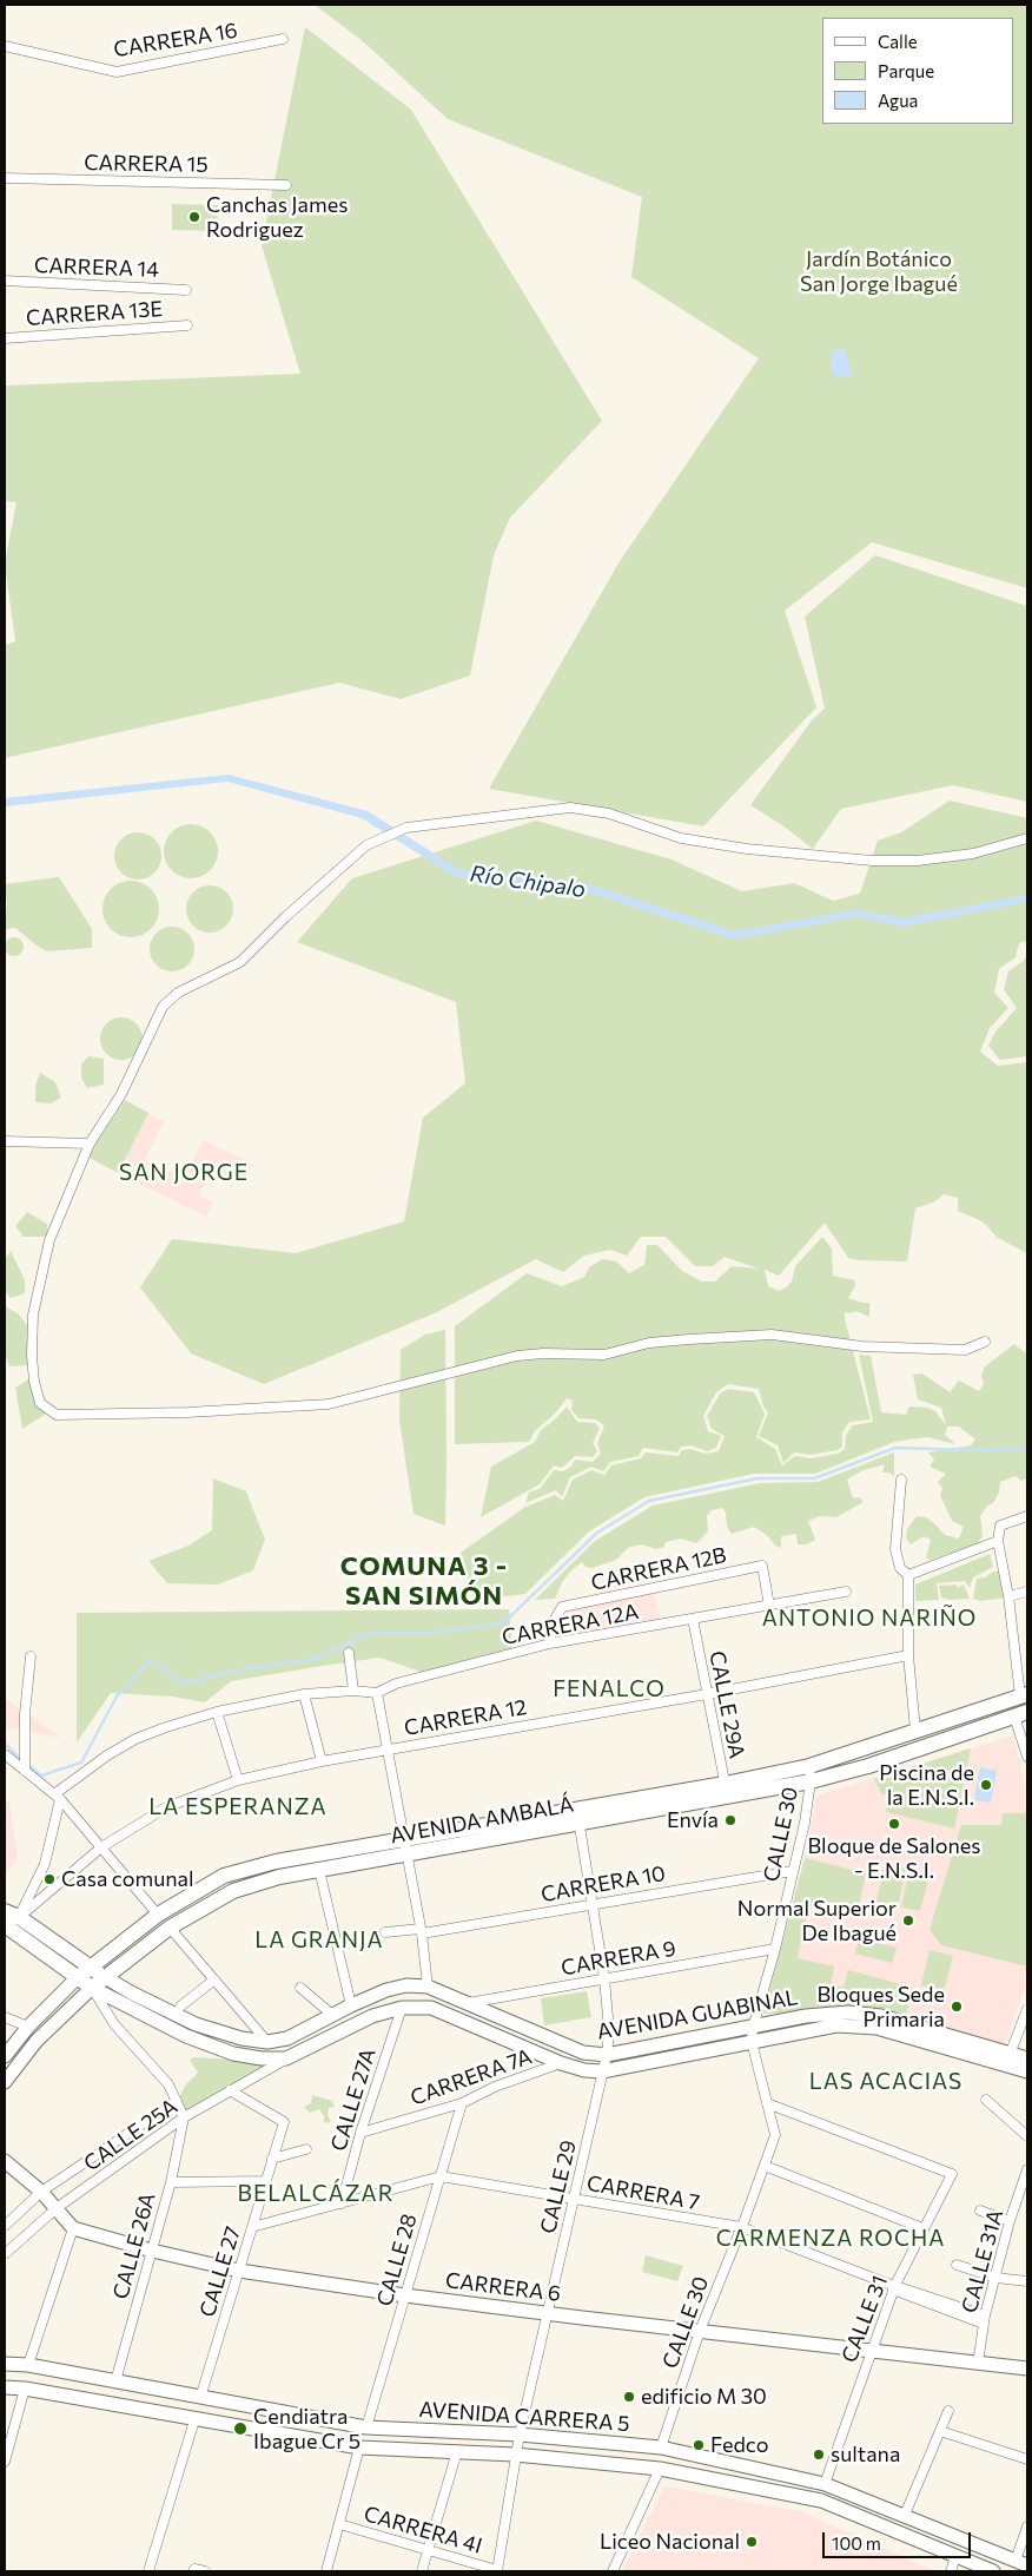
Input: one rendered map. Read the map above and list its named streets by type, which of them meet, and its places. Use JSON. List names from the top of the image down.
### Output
{
  "streets": {
    "main road": [
      "AVENIDA AMBALÁ",
      "AVENIDA GUABINAL",
      "CARRERA 6",
      "AVENIDA CARRERA 5"
    ],
    "street": [
      "CARRERA 16",
      "CARRERA 15",
      "CARRERA 14",
      "CARRERA 13E",
      "CARRERA 12B",
      "CARRERA 12A",
      "CALLE 29A",
      "CARRERA 12",
      "CALLE 30",
      "CARRERA 10",
      "CARRERA 9",
      "CARRERA 7A",
      "CALLE 27A",
      "CALLE 25A",
      "CALLE 29",
      "CARRERA 7",
      "CALLE 26A",
      "CALLE 28",
      "CALLE 31A",
      "CALLE 27",
      "CALLE 31",
      "CARRERA 4I"
    ]
  },
  "crossings": [
    ["CARRERA 12B", "CARRERA 12A"],
    ["CARRERA 12A", "CALLE 29A"],
    ["CALLE 29A", "CARRERA 12"],
    ["CALLE 29A", "AVENIDA AMBALÁ"],
    ["CARRERA 12", "AVENIDA GUABINAL"],
    ["AVENIDA AMBALÁ", "CALLE 30"],
    ["AVENIDA AMBALÁ", "AVENIDA GUABINAL"],
    ["AVENIDA AMBALÁ", "CALLE 29"],
    ["CALLE 30", "CARRERA 10"],
    ["CALLE 30", "CARRERA 9"],
    ["CALLE 30", "AVENIDA GUABINAL"],
    ["CALLE 30", "CARRERA 7"],
    ["CALLE 30", "CARRERA 6"],
    ["CALLE 30", "CALLE 31"],
    ["CALLE 30", "AVENIDA CARRERA 5"],
    ["CARRERA 10", "CALLE 29"],
    ["CARRERA 9", "AVENIDA GUABINAL"],
    ["CARRERA 9", "CALLE 29"],
    ["AVENIDA GUABINAL", "CARRERA 7A"],
    ["AVENIDA GUABINAL", "CALLE 27A"],
    ["AVENIDA GUABINAL", "CALLE 25A"],
    ["AVENIDA GUABINAL", "CALLE 29"],
    ["CARRERA 7A", "CALLE 27A"],
    ["CARRERA 7A", "CALLE 28"],
    ["CALLE 27A", "CARRERA 7"],
    ["CALLE 25A", "CALLE 26A"],
    ["CALLE 25A", "CALLE 27"],
    ["CALLE 29", "CARRERA 7"],
    ["CALLE 29", "CARRERA 6"],
    ["CALLE 29", "AVENIDA CARRERA 5"],
    ["CALLE 29", "CARRERA 4I"],
    ["CARRERA 7", "CALLE 28"],
    ["CARRERA 7", "CALLE 31A"],
    ["CARRERA 7", "CALLE 27"],
    ["CARRERA 7", "CALLE 31"],
    ["CALLE 26A", "CARRERA 6"],
    ["CALLE 26A", "AVENIDA CARRERA 5"],
    ["CALLE 28", "CARRERA 6"],
    ["CALLE 28", "AVENIDA CARRERA 5"],
    ["CALLE 31A", "CARRERA 6"],
    ["CALLE 27", "CARRERA 6"],
    ["CALLE 27", "AVENIDA CARRERA 5"],
    ["CARRERA 6", "CALLE 31"],
    ["CALLE 31", "AVENIDA CARRERA 5"]
  ],
  "districts": [
    "SAN JORGE",
    "COMUNA 3 - SAN SIMÓN",
    "ANTONIO NARIÑO",
    "FENALCO",
    "LA ESPERANZA",
    "LA GRANJA",
    "LAS ACACIAS",
    "BELALCÁZAR",
    "CARMENZA ROCHA"
  ],
  "water": ["Río Chipalo"],
  "parks": ["Jardín Botánico San Jorge Ibagué"],
  "places": [
    "Canchas James Rodriguez",
    "Piscina de la E.N.S.I.",
    "Envía",
    "Bloque de Salones - E.N.S.I.",
    "Casa comunal",
    "Normal Superior De Ibagué",
    "Bloques Sede Primaria",
    "edificio M 30",
    "Cendiatra Ibague Cr 5",
    "Fedco",
    "sultana",
    "Liceo Nacional"
  ],
  "legend": ["Calle", "Parque", "Agua"],
  "scale_bar": "100 m"
}
